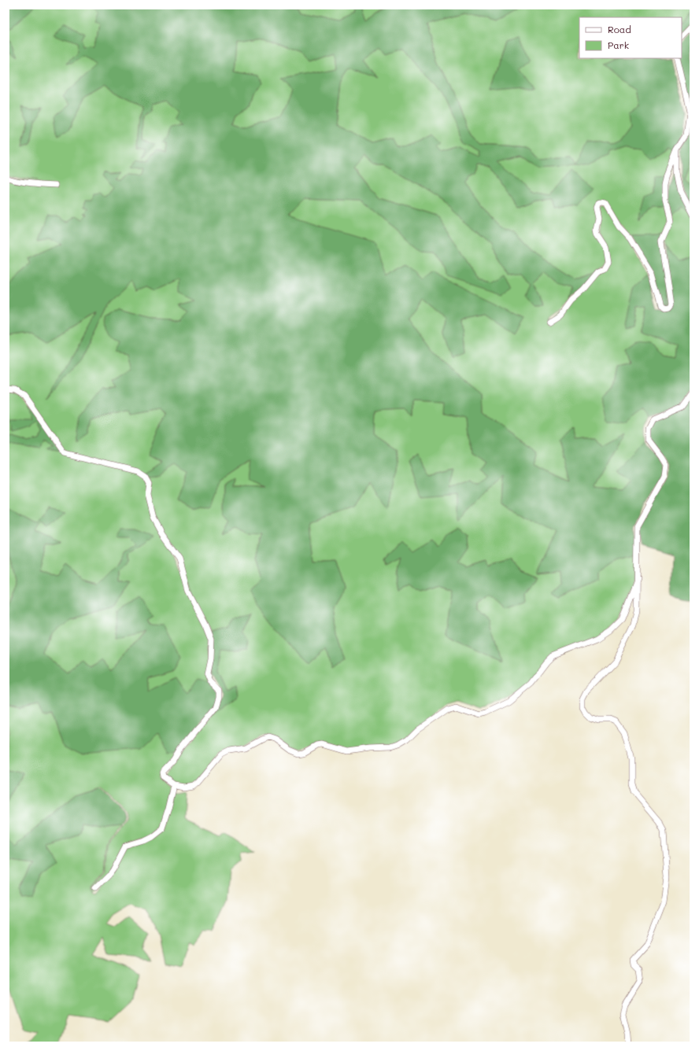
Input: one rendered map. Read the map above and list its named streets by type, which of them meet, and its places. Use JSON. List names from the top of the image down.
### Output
{
  "legend": ["Road", "Park"]
}
